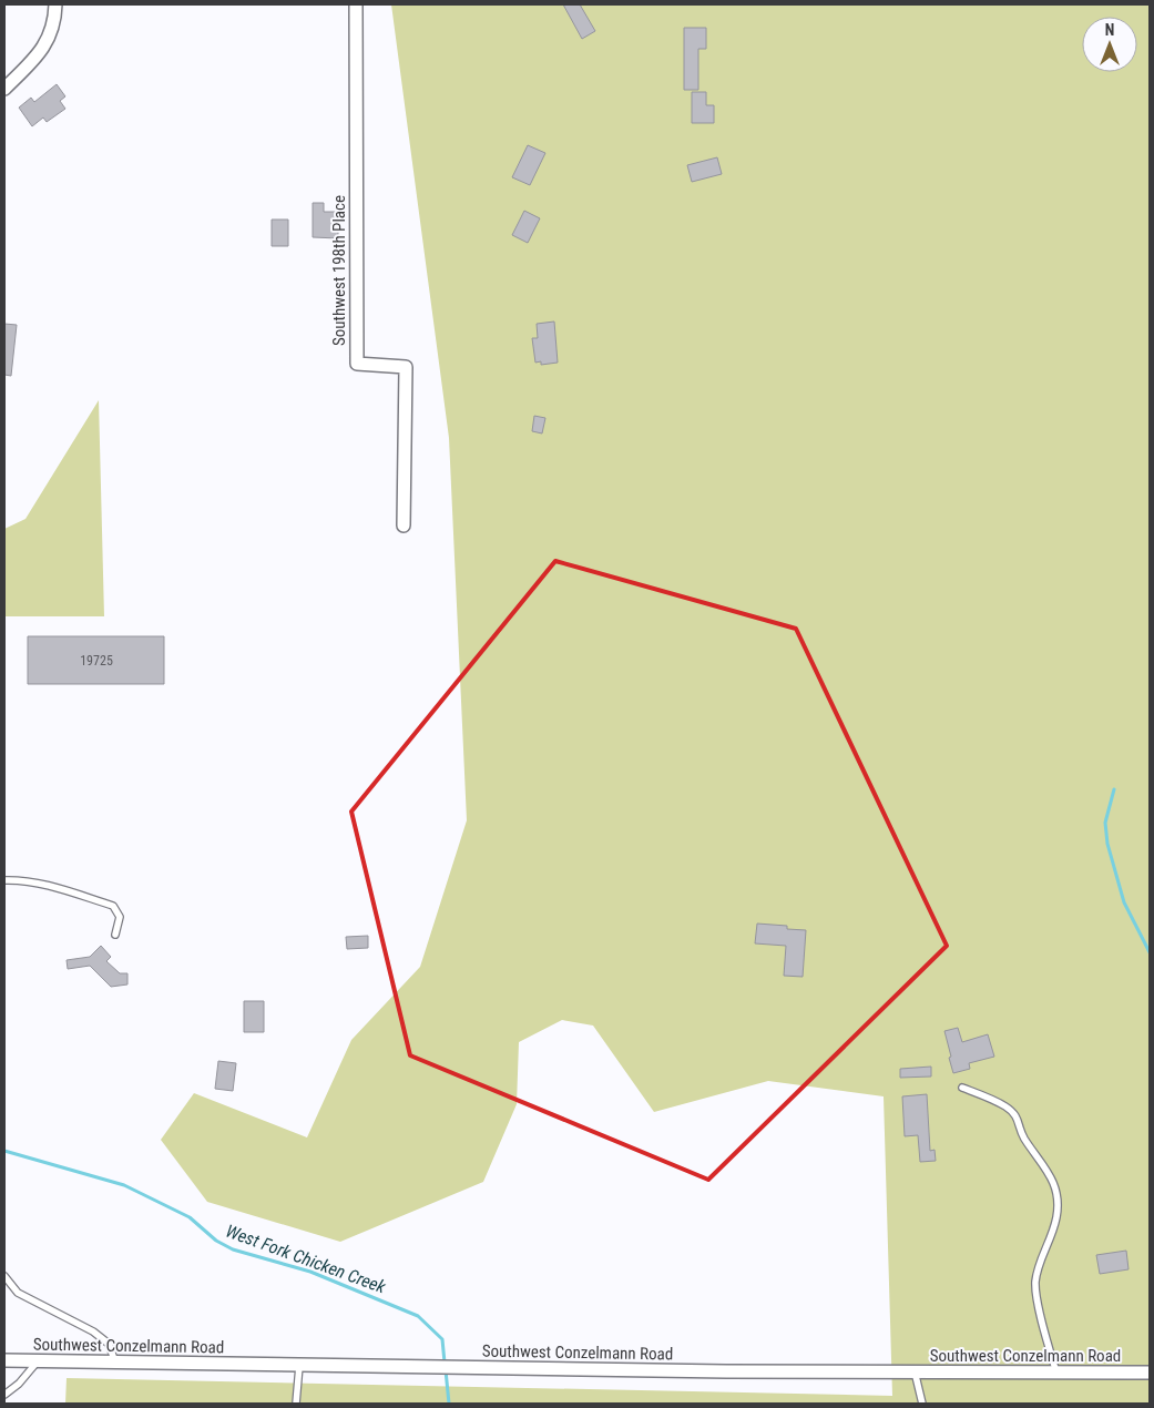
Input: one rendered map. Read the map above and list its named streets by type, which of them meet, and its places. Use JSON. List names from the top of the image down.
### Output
{
  "streets": {
    "street": ["Southwest 198th Place", "Southwest Conzelmann Road"]
  },
  "water": ["West Fork Chicken Creek"],
  "house_numbers": ["19725"],
  "north": "top"
}
